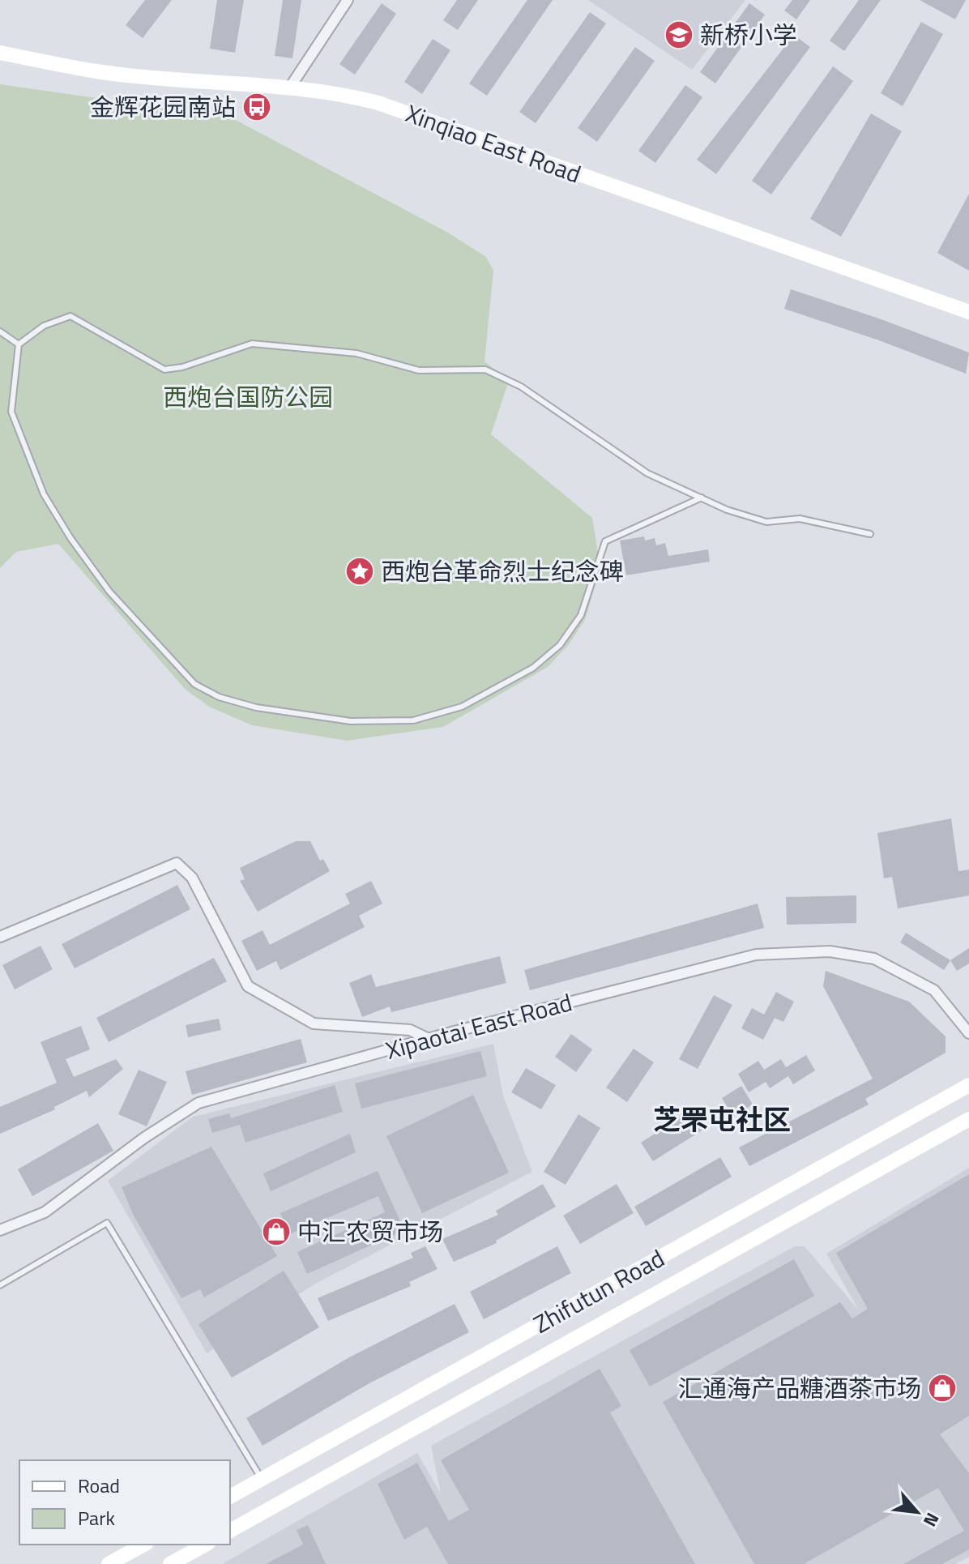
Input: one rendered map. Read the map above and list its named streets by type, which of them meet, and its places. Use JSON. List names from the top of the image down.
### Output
{
  "streets": {
    "main road": ["Xinqiao East Road", "Zhifutun Road"],
    "street": ["Xipaotai East Road"]
  },
  "districts": ["芝罘屯社区"],
  "parks": ["西炮台国防公园"],
  "places": {
    "school or university": ["新桥小学"],
    "bus stop": ["金辉花园南站"],
    "place": ["西炮台革命烈士纪念碑"],
    "shop": ["中汇农贸市场", "汇通海产品糖酒茶市场"]
  },
  "legend": ["Road", "Park"],
  "north": "bottom right"
}
